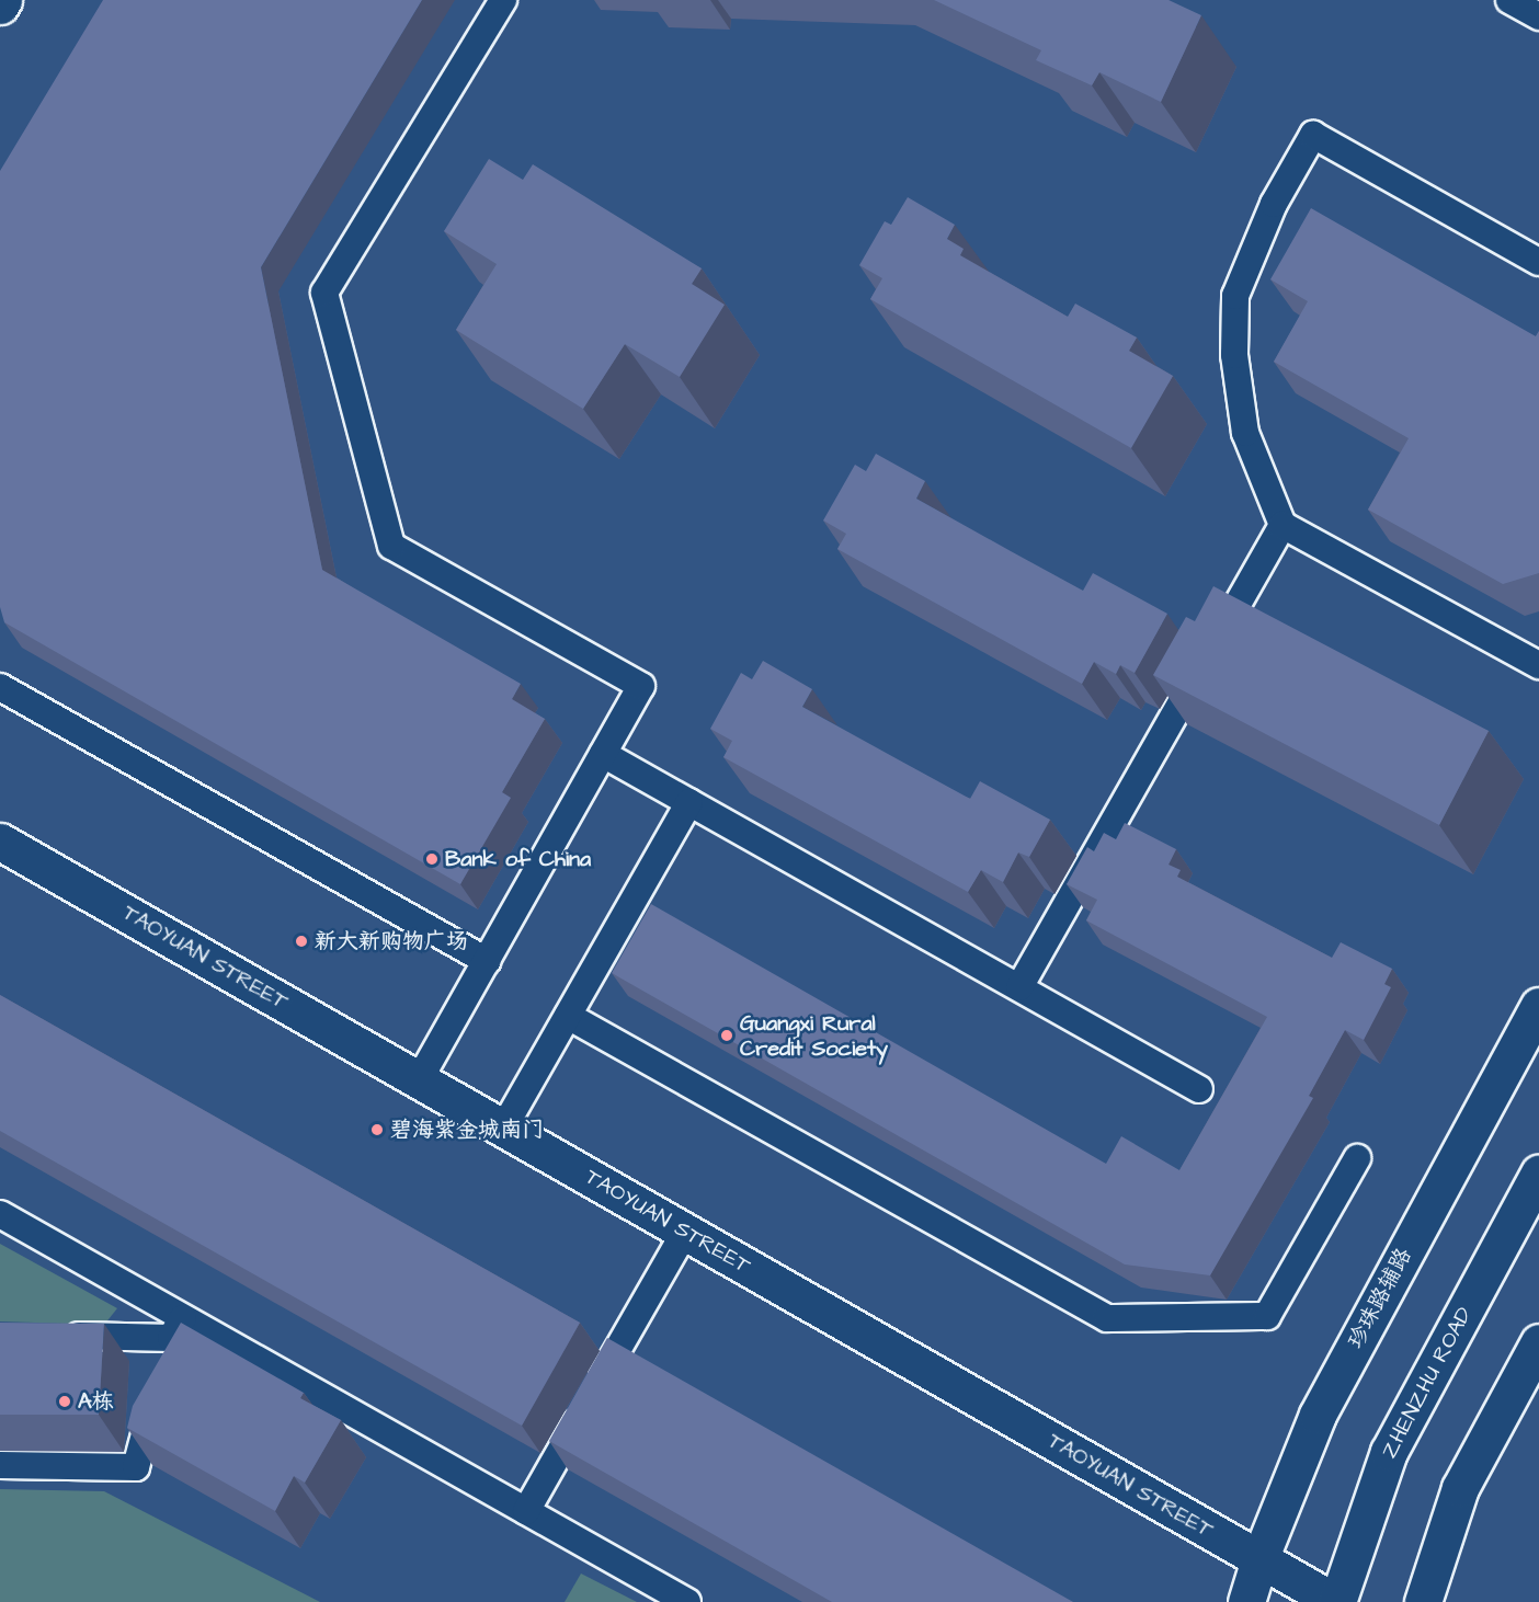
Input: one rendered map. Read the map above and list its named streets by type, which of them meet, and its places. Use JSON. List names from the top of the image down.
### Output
{
  "streets": {
    "main road": ["TAOYUAN STREET", "珍珠路辅路", "ZHENZHU ROAD"]
  },
  "crossings": [
    ["TAOYUAN STREET", "珍珠路辅路"],
    ["TAOYUAN STREET", "ZHENZHU ROAD"]
  ],
  "places": [
    "Bank of China",
    "新大新购物广场",
    "Guangxi Rural Credit Society",
    "碧海紫金城南门",
    "A栋"
  ]
}
